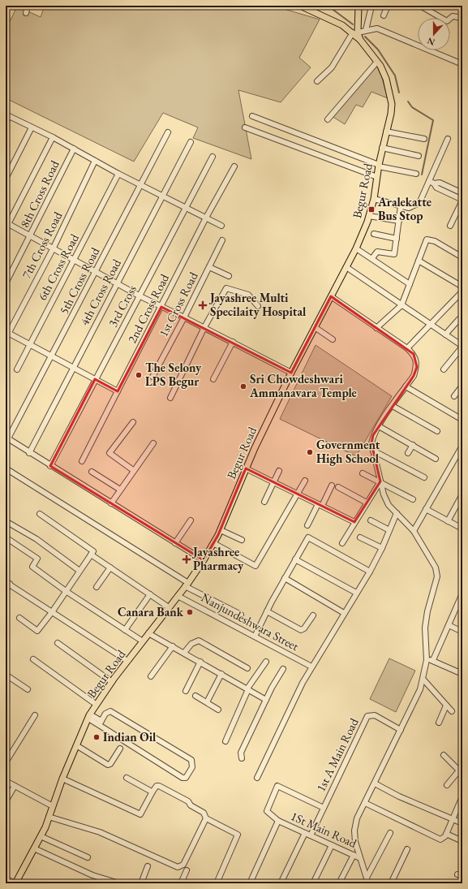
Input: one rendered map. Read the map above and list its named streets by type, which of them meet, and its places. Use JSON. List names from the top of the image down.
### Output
{
  "streets": {
    "main road": ["Begur Road"],
    "street": [
      "8th Cross Road",
      "7th Cross Road",
      "6th Cross Road",
      "5th Cross Road",
      "4th Cross Road",
      "1st Cross Road",
      "3rd Cross",
      "2nd Cross Road",
      "Nanjundeshwara Street",
      "1st A Main Road",
      "1St Main Road"
    ]
  },
  "crossings": [
    ["Begur Road", "Nanjundeshwara Street"],
    ["1st A Main Road", "1St Main Road"]
  ],
  "places": {
    "transit": ["Aralekatte Bus Stop"],
    "health": ["Jayashree Multi Specilaity Hospital", "Jayashree Pharmacy"],
    "other": [
      "The Selony LPS Begur",
      "Sri Chowdeshwari Ammanavara Temple",
      "Government High School",
      "Canara Bank",
      "Indian Oil"
    ]
  },
  "north": "bottom"
}
